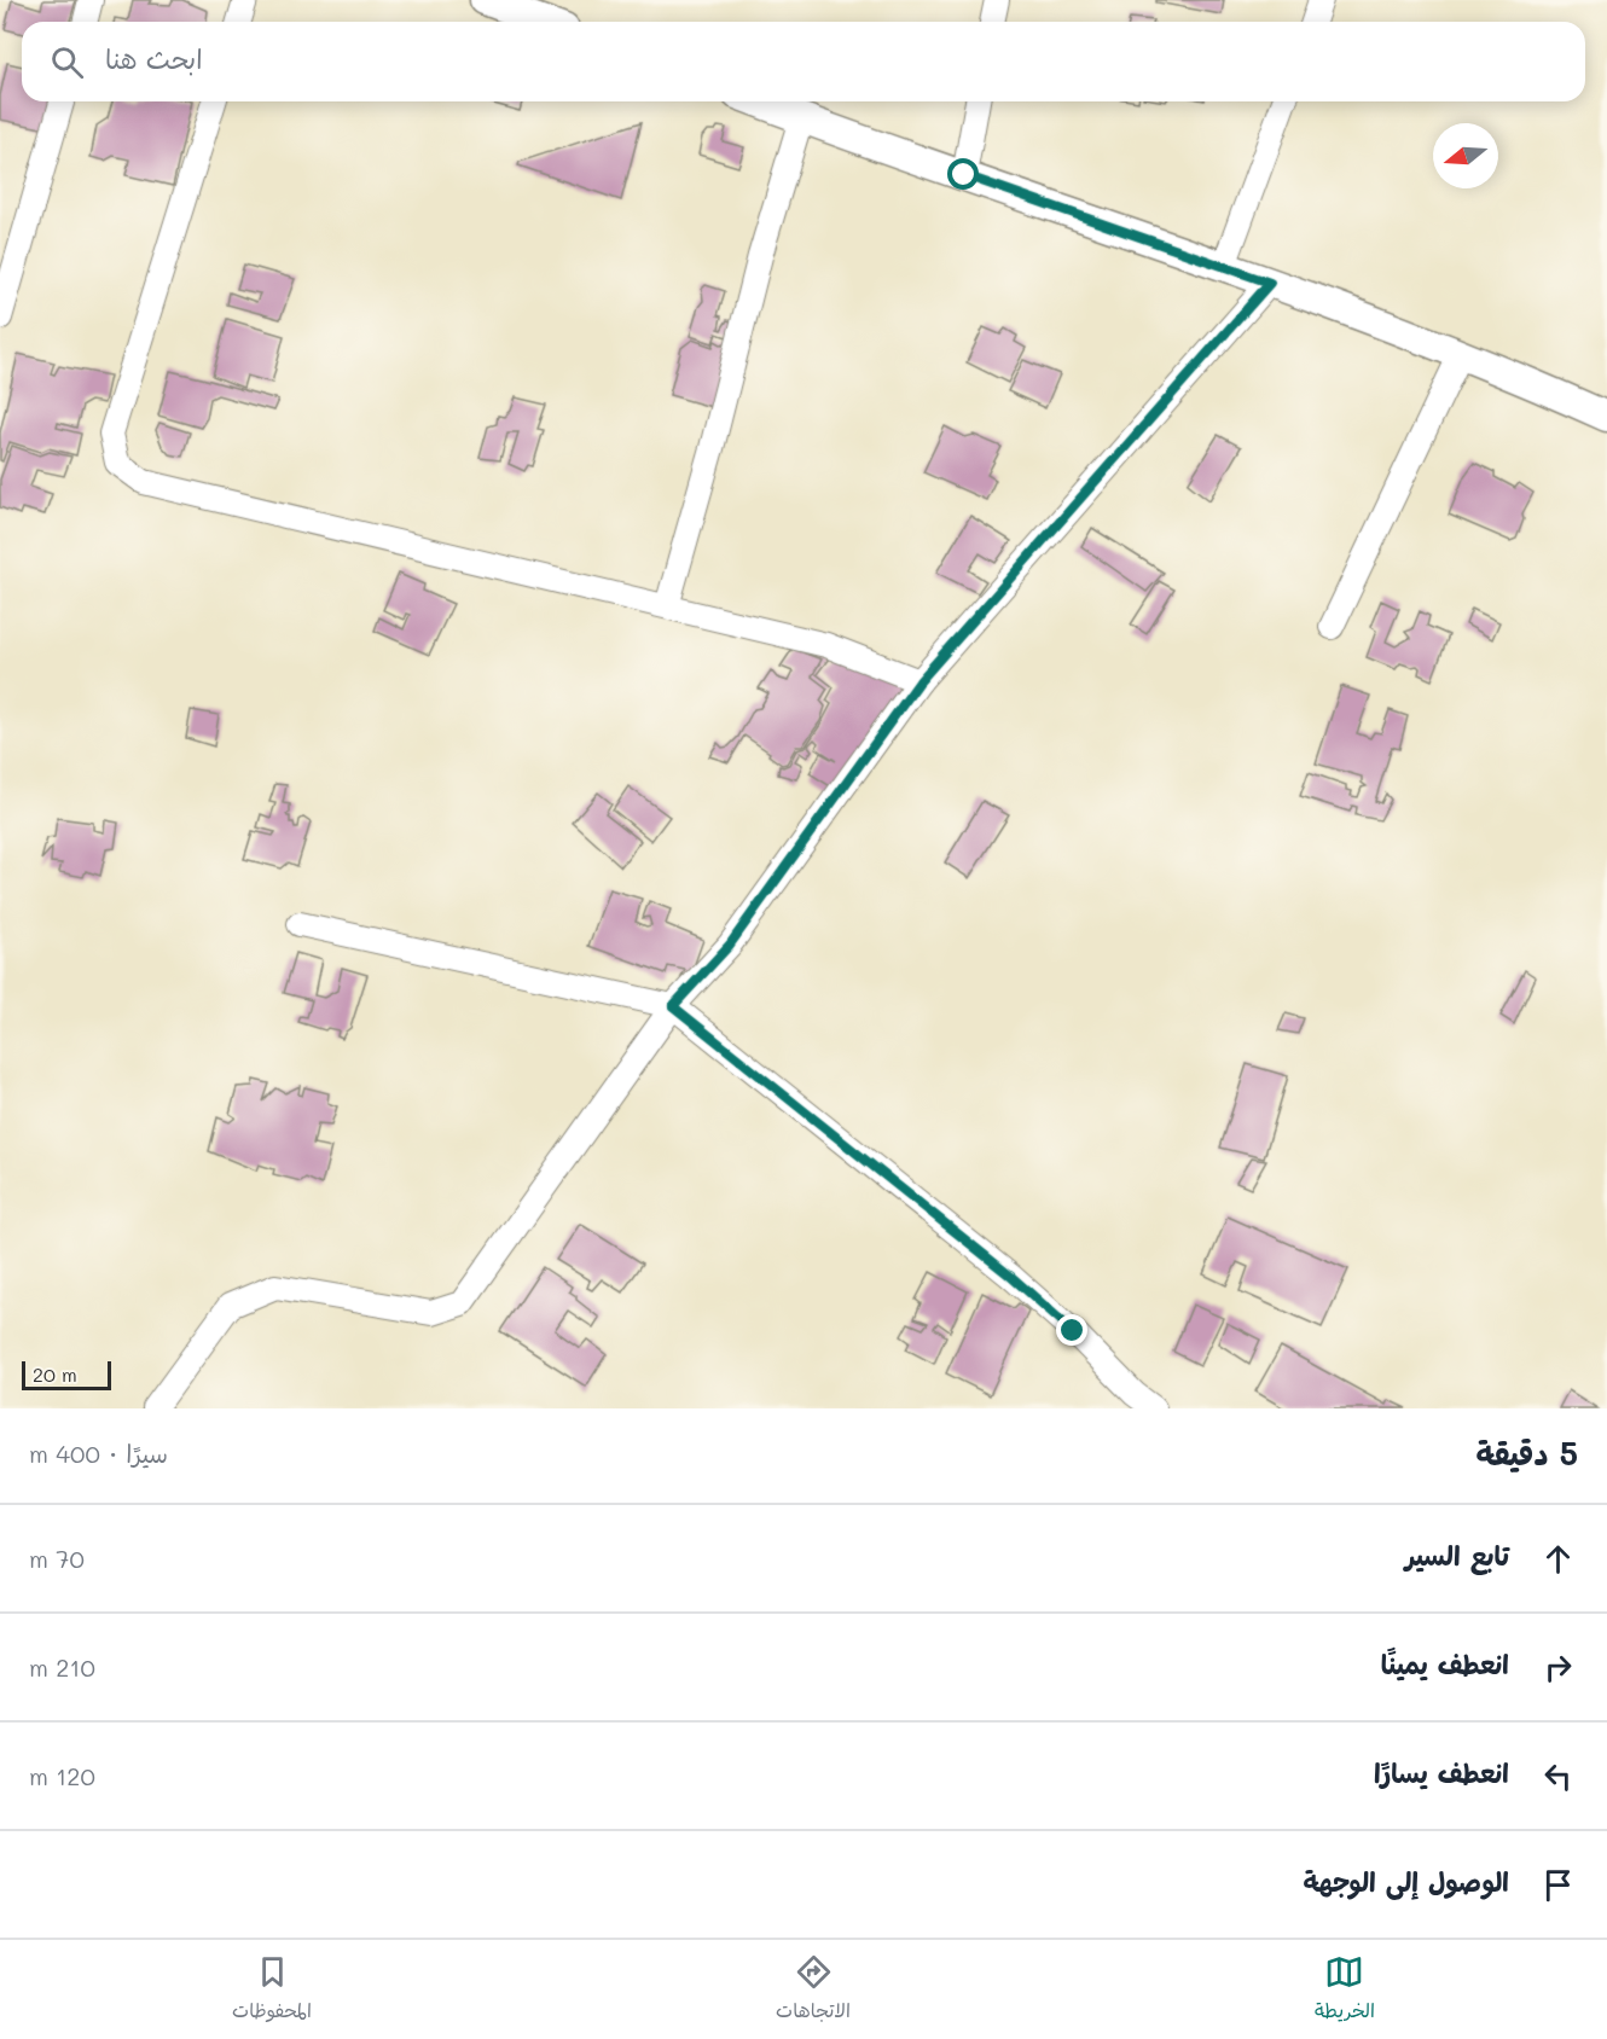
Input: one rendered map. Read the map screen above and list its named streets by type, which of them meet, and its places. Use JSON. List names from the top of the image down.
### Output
{
  "scale_bar": "20 m",
  "north": "left",
  "page": {
    "search": "ابحث هنا",
    "scale": "20 m",
    "heading": ["5 دقيقة", "سيرًا · 400 m"],
    "list": [
      ["تابع السير", "70 m"],
      ["انعطف يمينًا", "210 m"],
      ["انعطف يسارًا", "120 m"],
      "الوصول إلى الوجهة"
    ],
    "nav": ["الخريطة", "الاتجاهات", "المحفوظات"]
  }
}
